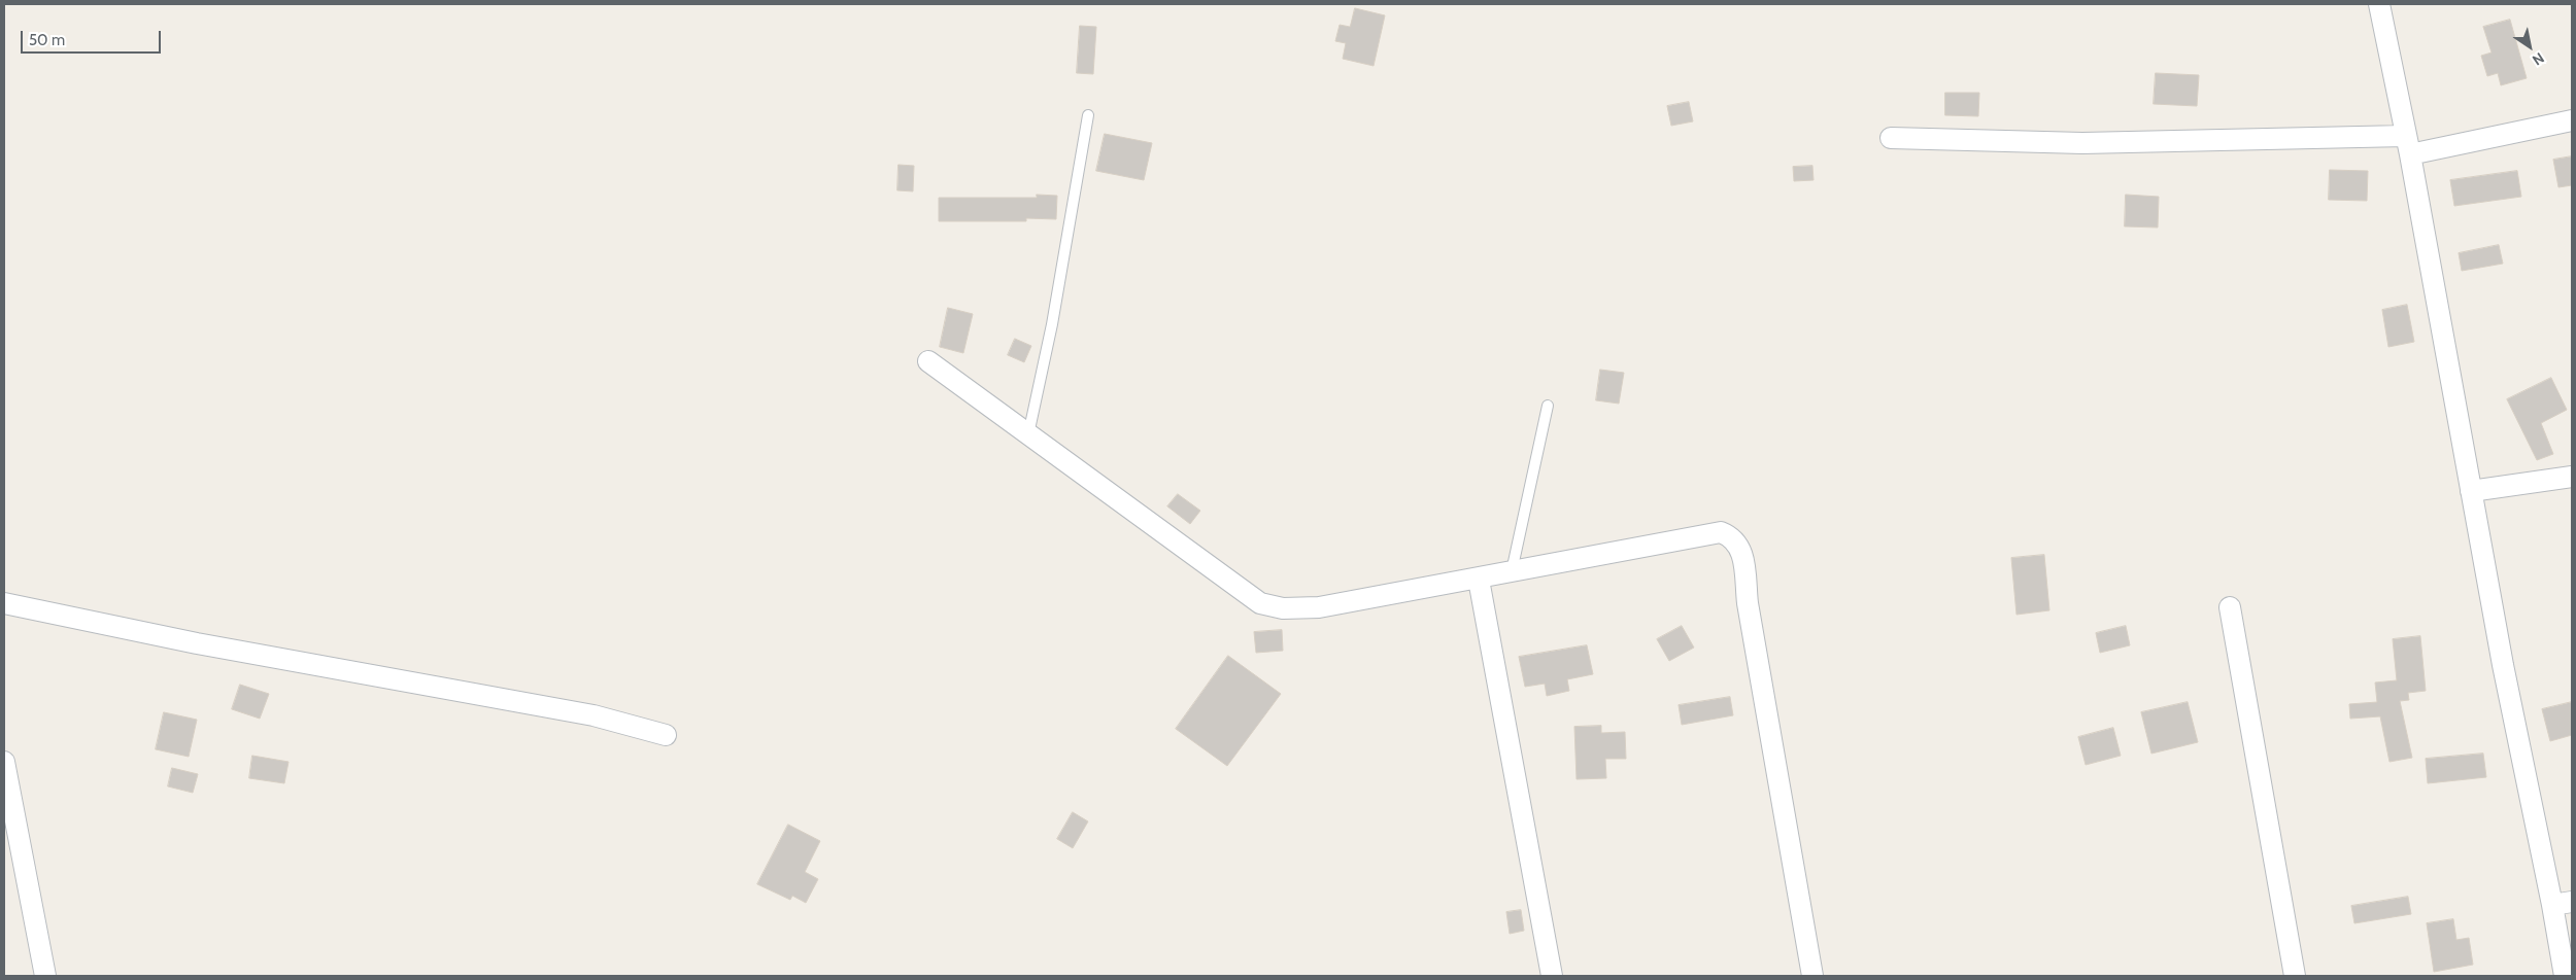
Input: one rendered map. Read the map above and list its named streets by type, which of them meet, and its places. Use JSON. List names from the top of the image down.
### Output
{
  "scale_bar": "50 m",
  "north": "bottom right"
}
